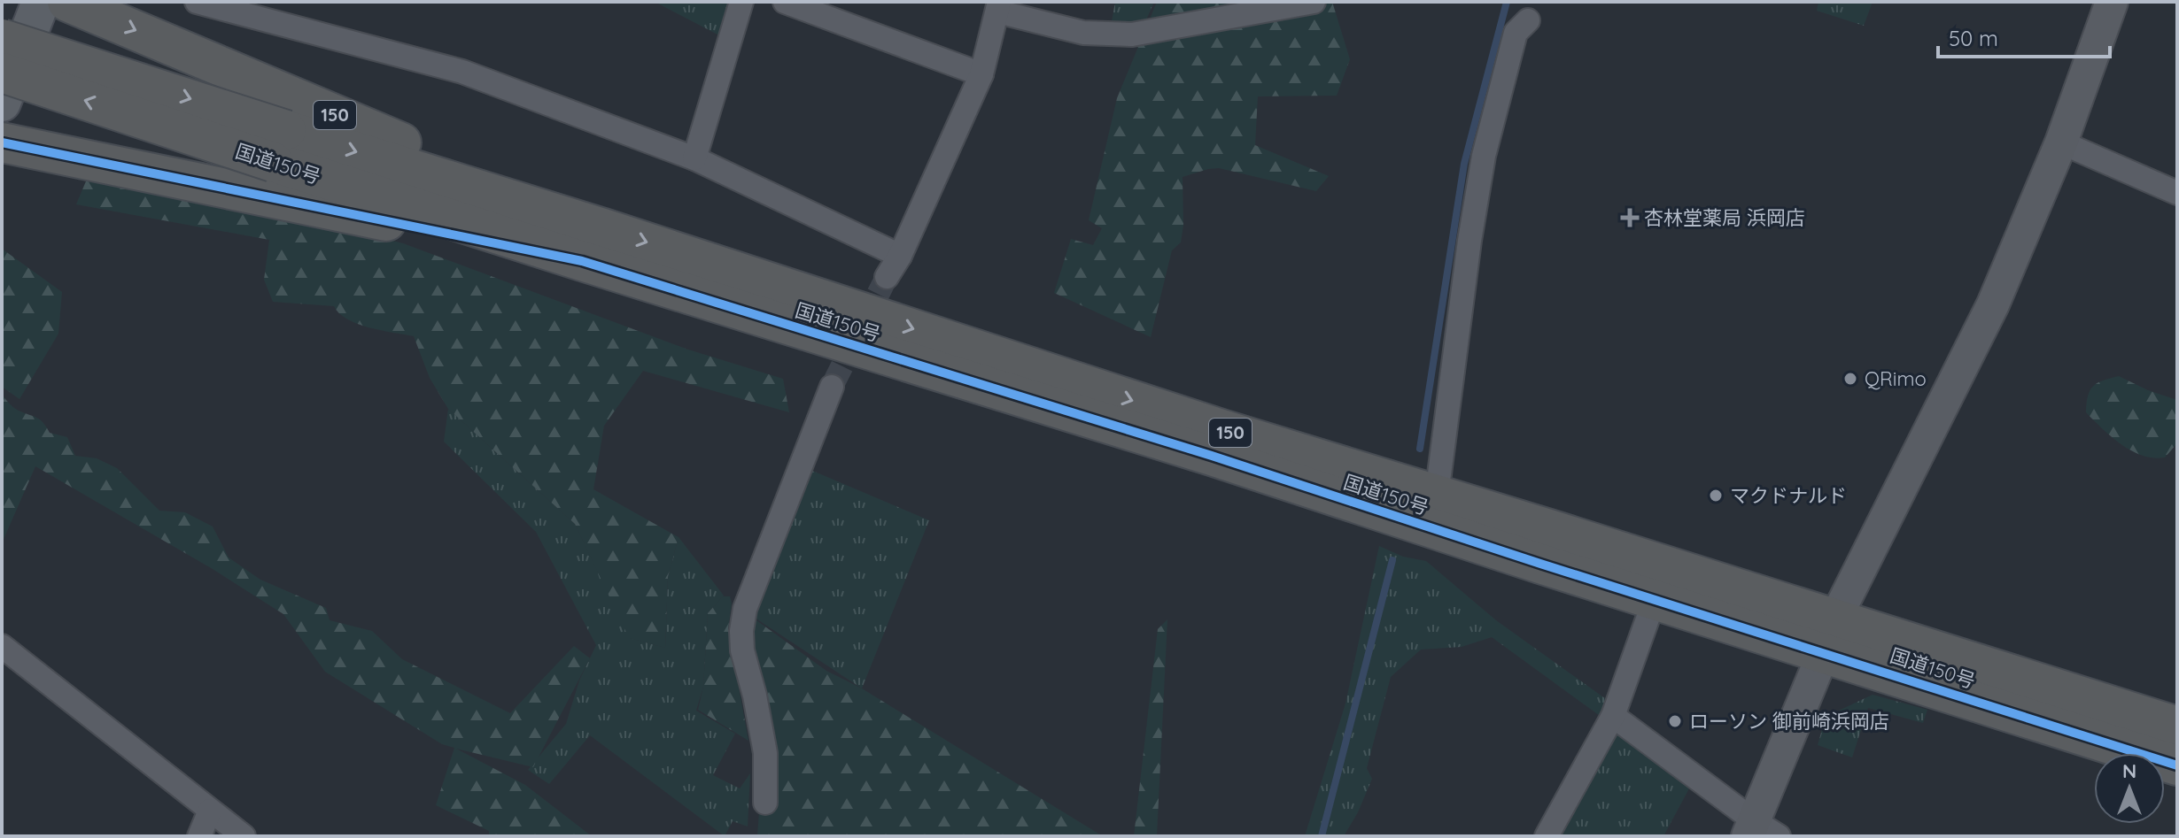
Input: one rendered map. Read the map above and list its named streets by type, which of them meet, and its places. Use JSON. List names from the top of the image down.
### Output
{
  "streets": {
    "highway": ["150", "国道150号"]
  },
  "crossings": [
    ["150", "国道150号"]
  ],
  "places": {
    "health": ["杏林堂薬局 浜岡店"],
    "other": ["QRimo", "マクドナルド", "ローソン 御前崎浜岡店"]
  },
  "scale_bar": "50 m",
  "north": "top"
}
